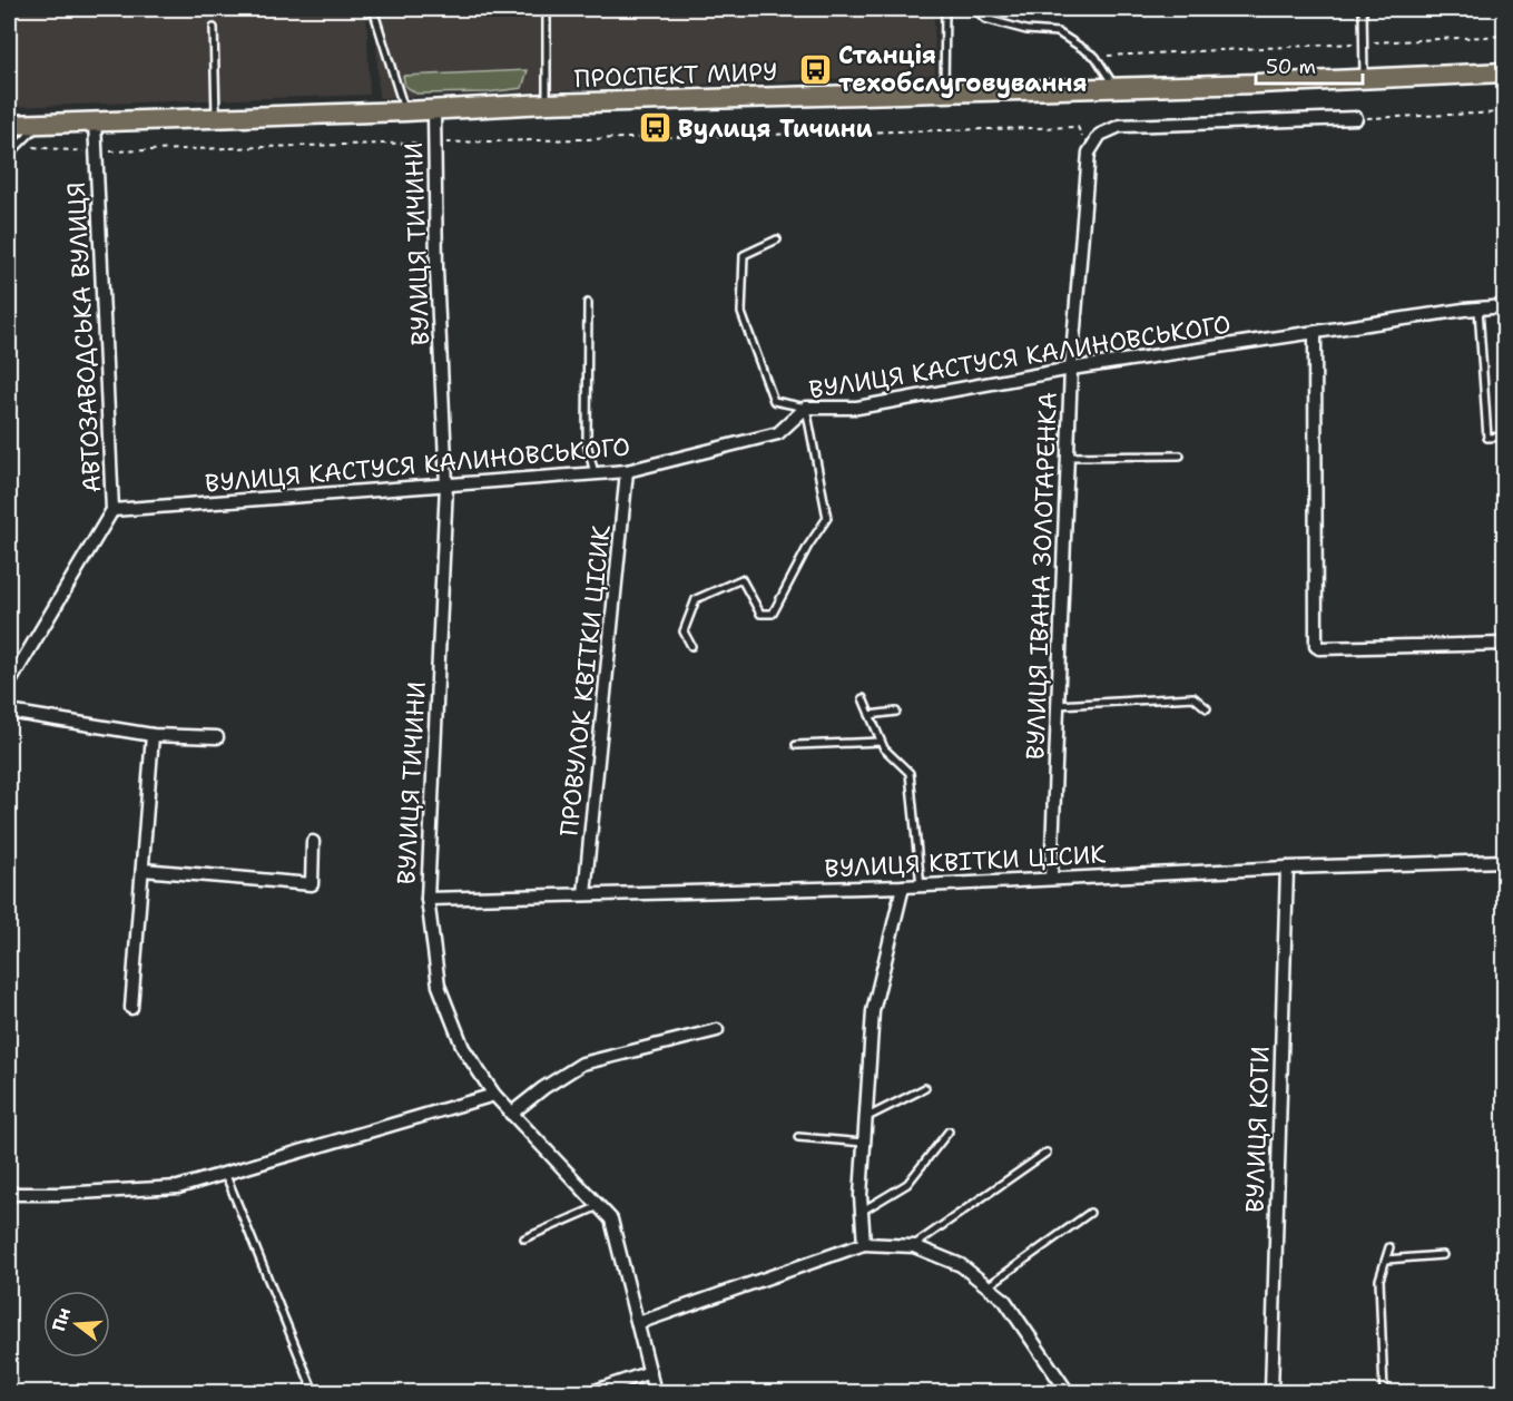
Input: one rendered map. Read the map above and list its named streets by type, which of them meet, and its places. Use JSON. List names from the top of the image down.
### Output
{
  "streets": {
    "main road": ["ПРОСПЕКТ МИРУ"],
    "street": [
      "ВУЛИЦЯ ТИЧИНИ",
      "АВТОЗАВОДСЬКА ВУЛИЦЯ",
      "ВУЛИЦЯ КАСТУСЯ КАЛИНОВСЬКОГО",
      "ВУЛИЦЯ ІВАНА ЗОЛОТАРЕНКА",
      "ПРОВУЛОК КВІТКИ ЦІСИК",
      "ВУЛИЦЯ КВІТКИ ЦІСИК",
      "ВУЛИЦЯ КОТИ"
    ]
  },
  "crossings": [
    ["ПРОСПЕКТ МИРУ", "ВУЛИЦЯ ТИЧИНИ"],
    ["ПРОСПЕКТ МИРУ", "АВТОЗАВОДСЬКА ВУЛИЦЯ"],
    ["ВУЛИЦЯ ТИЧИНИ", "ВУЛИЦЯ КАСТУСЯ КАЛИНОВСЬКОГО"],
    ["ВУЛИЦЯ ТИЧИНИ", "ВУЛИЦЯ КВІТКИ ЦІСИК"],
    ["АВТОЗАВОДСЬКА ВУЛИЦЯ", "ВУЛИЦЯ КАСТУСЯ КАЛИНОВСЬКОГО"],
    ["ВУЛИЦЯ КАСТУСЯ КАЛИНОВСЬКОГО", "ВУЛИЦЯ ІВАНА ЗОЛОТАРЕНКА"],
    ["ВУЛИЦЯ КАСТУСЯ КАЛИНОВСЬКОГО", "ПРОВУЛОК КВІТКИ ЦІСИК"],
    ["ВУЛИЦЯ ІВАНА ЗОЛОТАРЕНКА", "ВУЛИЦЯ КВІТКИ ЦІСИК"],
    ["ПРОВУЛОК КВІТКИ ЦІСИК", "ВУЛИЦЯ КВІТКИ ЦІСИК"],
    ["ВУЛИЦЯ КВІТКИ ЦІСИК", "ВУЛИЦЯ КОТИ"]
  ],
  "places": {
    "bus stop": ["Станція техобслуговування", "Вулиця Тичини"]
  },
  "scale_bar": "50 m",
  "north": "left"
}
